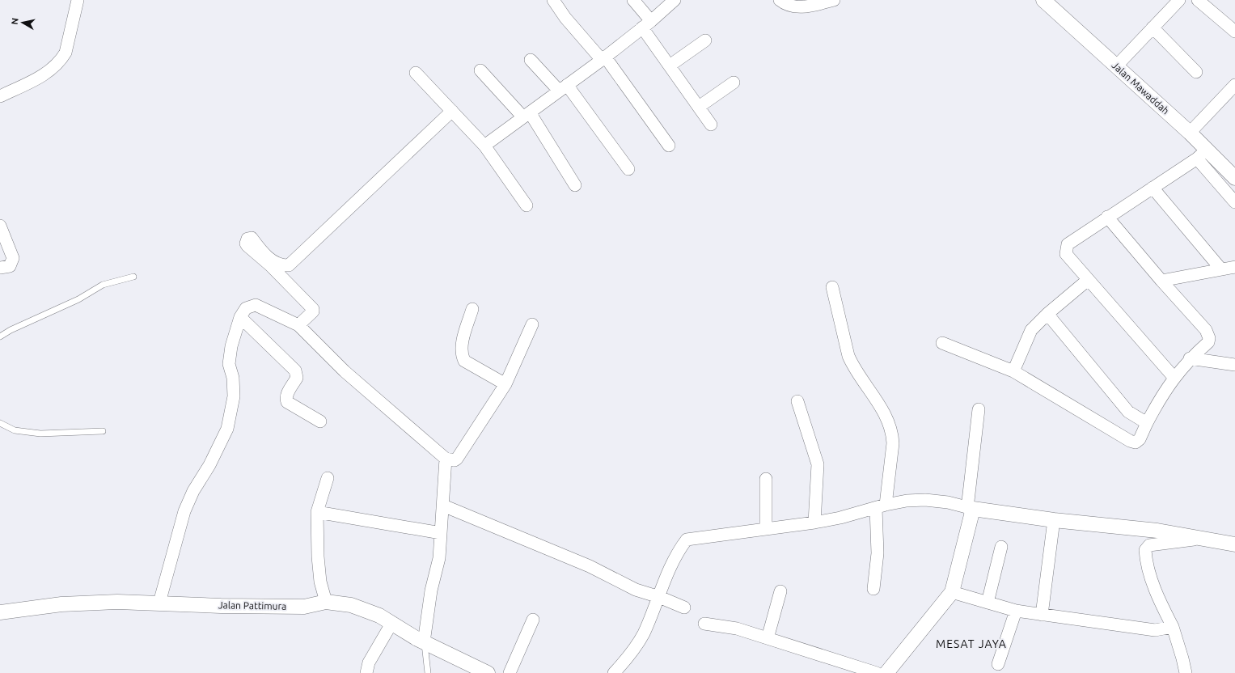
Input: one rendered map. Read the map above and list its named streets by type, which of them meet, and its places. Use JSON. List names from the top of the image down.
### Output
{
  "streets": {
    "street": ["Jalan Mawaddah", "Jalan Pattimura"]
  },
  "districts": ["MESAT JAYA"],
  "north": "left"
}
